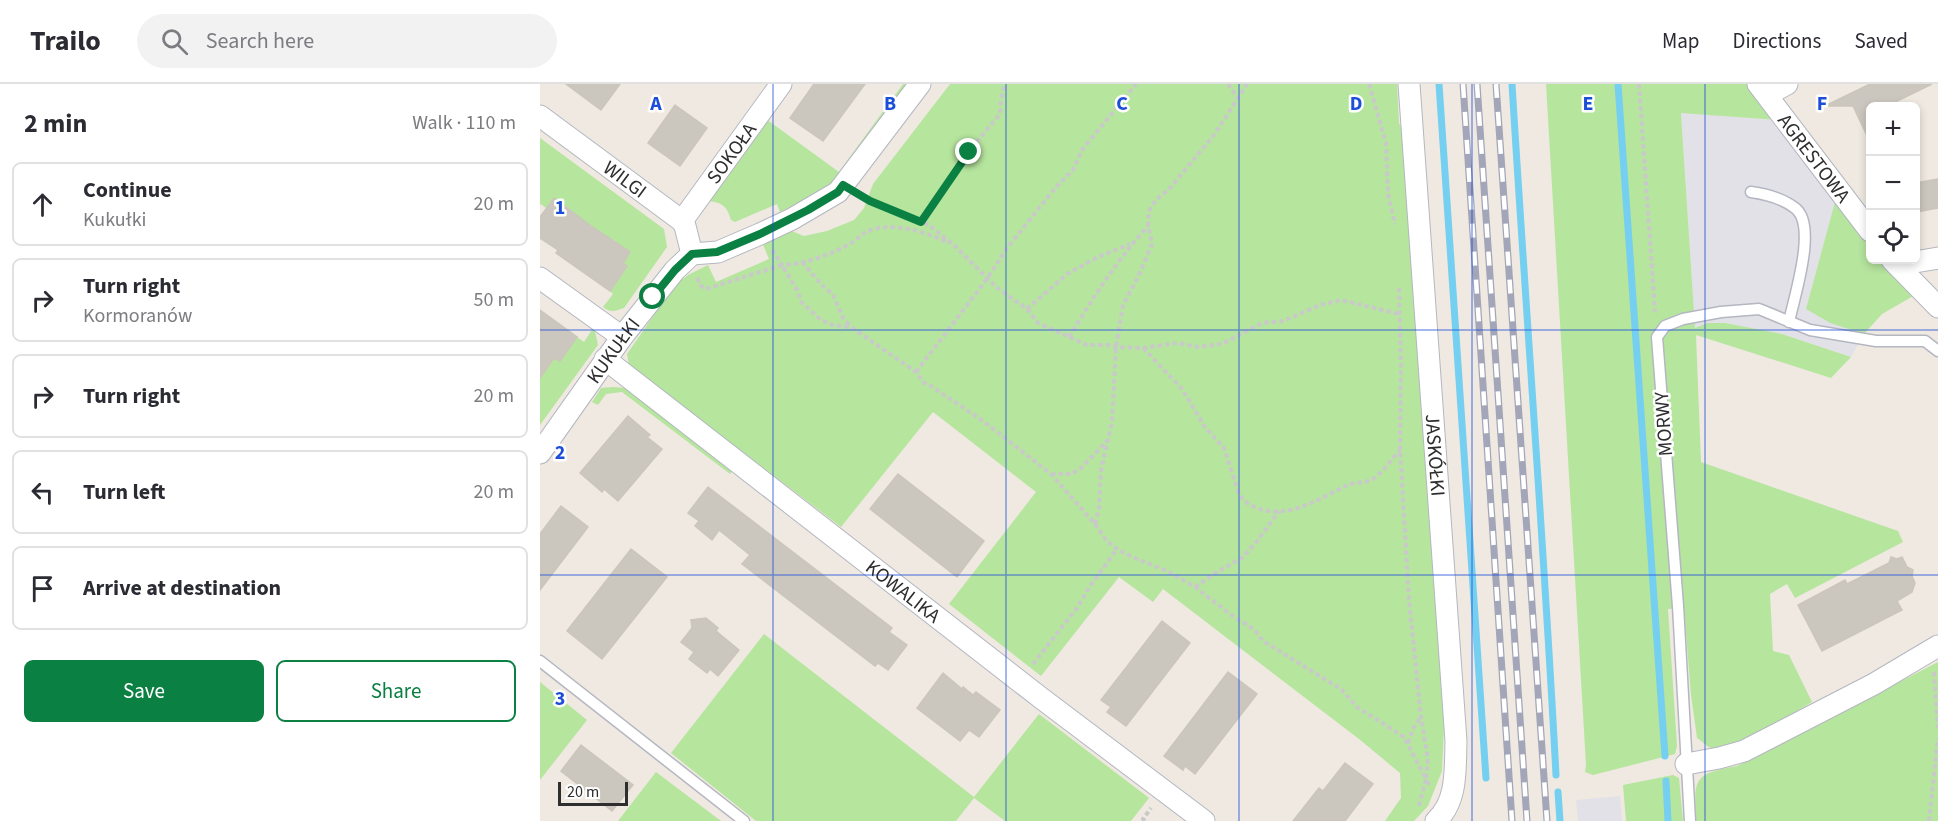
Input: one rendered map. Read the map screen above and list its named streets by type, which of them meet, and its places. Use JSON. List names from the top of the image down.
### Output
{
  "streets": {
    "street": [
      "SOKOŁA",
      "AGRESTOWA",
      "WILGI",
      "KUKUŁKI",
      "JASKÓŁKI",
      "KOWALIKA"
    ],
    "lane": ["MORWY"]
  },
  "crossings": [
    ["SOKOŁA", "WILGI"],
    ["KUKUŁKI", "KOWALIKA"]
  ],
  "scale_bar": "20 m",
  "page": {
    "header": "Trailo",
    "search": "Search here",
    "nav": ["Map", "Directions", "Saved"],
    "heading": ["2 min", "Walk · 110 m"],
    "map_buttons": ["+", "−"],
    "list": [
      ["Continue", "Kukułki", "20 m"],
      ["Turn right", "Kormoranów", "50 m"],
      ["Turn right", "20 m"],
      ["Turn left", "20 m"],
      "Arrive at destination"
    ],
    "buttons": ["Save", "Share"],
    "scale": "20 m"
  },
  "grid": {
    "columns": [
      "A",
      "B",
      "C",
      "D",
      "E",
      "F"
    ],
    "rows": ["1", "2", "3"]
  }
}
